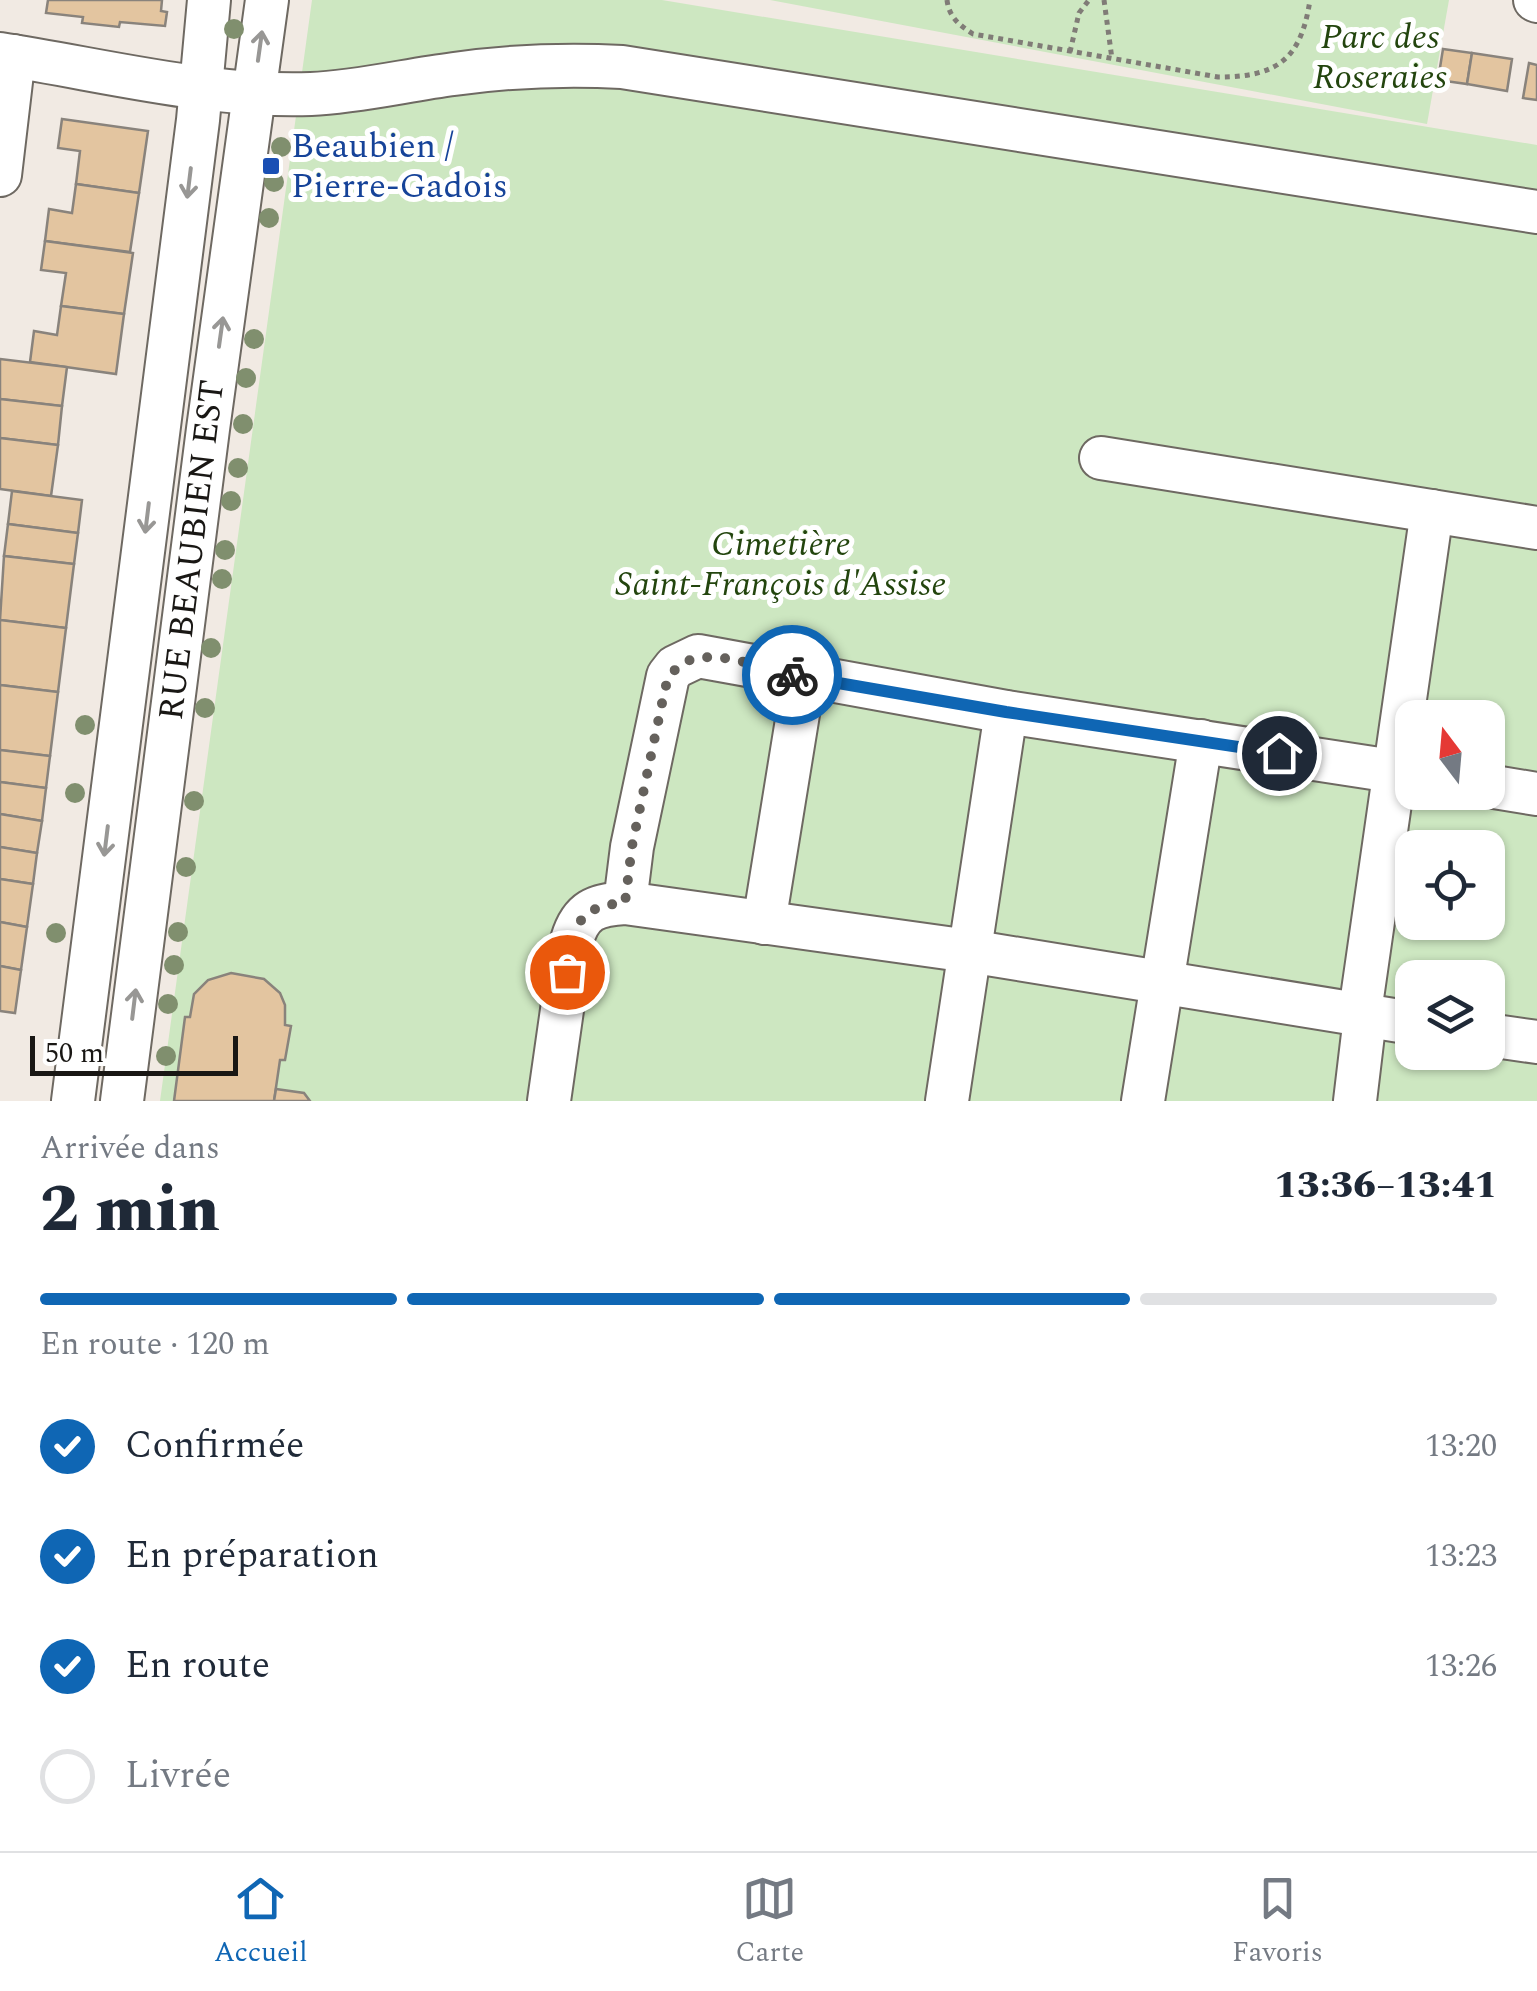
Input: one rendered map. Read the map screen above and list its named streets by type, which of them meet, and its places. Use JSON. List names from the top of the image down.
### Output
{
  "streets": {
    "street": ["RUE BEAUBIEN EST"]
  },
  "parks": ["Parc des Roseraies", "Cimetière Saint-François d'Assise"],
  "places": {
    "transit": ["Beaubien / Pierre-Gadois"]
  },
  "scale_bar": "50 m",
  "north": "top",
  "page": {
    "scale": "50 m",
    "heading": ["2 min", "Arrivée dans", "13:36–13:41"],
    "bar": "En route · 120 m",
    "list": [
      ["Confirmée", "13:20"],
      ["En préparation", "13:23"],
      ["En route", "13:26"],
      "Livrée"
    ],
    "tabs": ["Accueil", "Carte", "Favoris"]
  }
}
